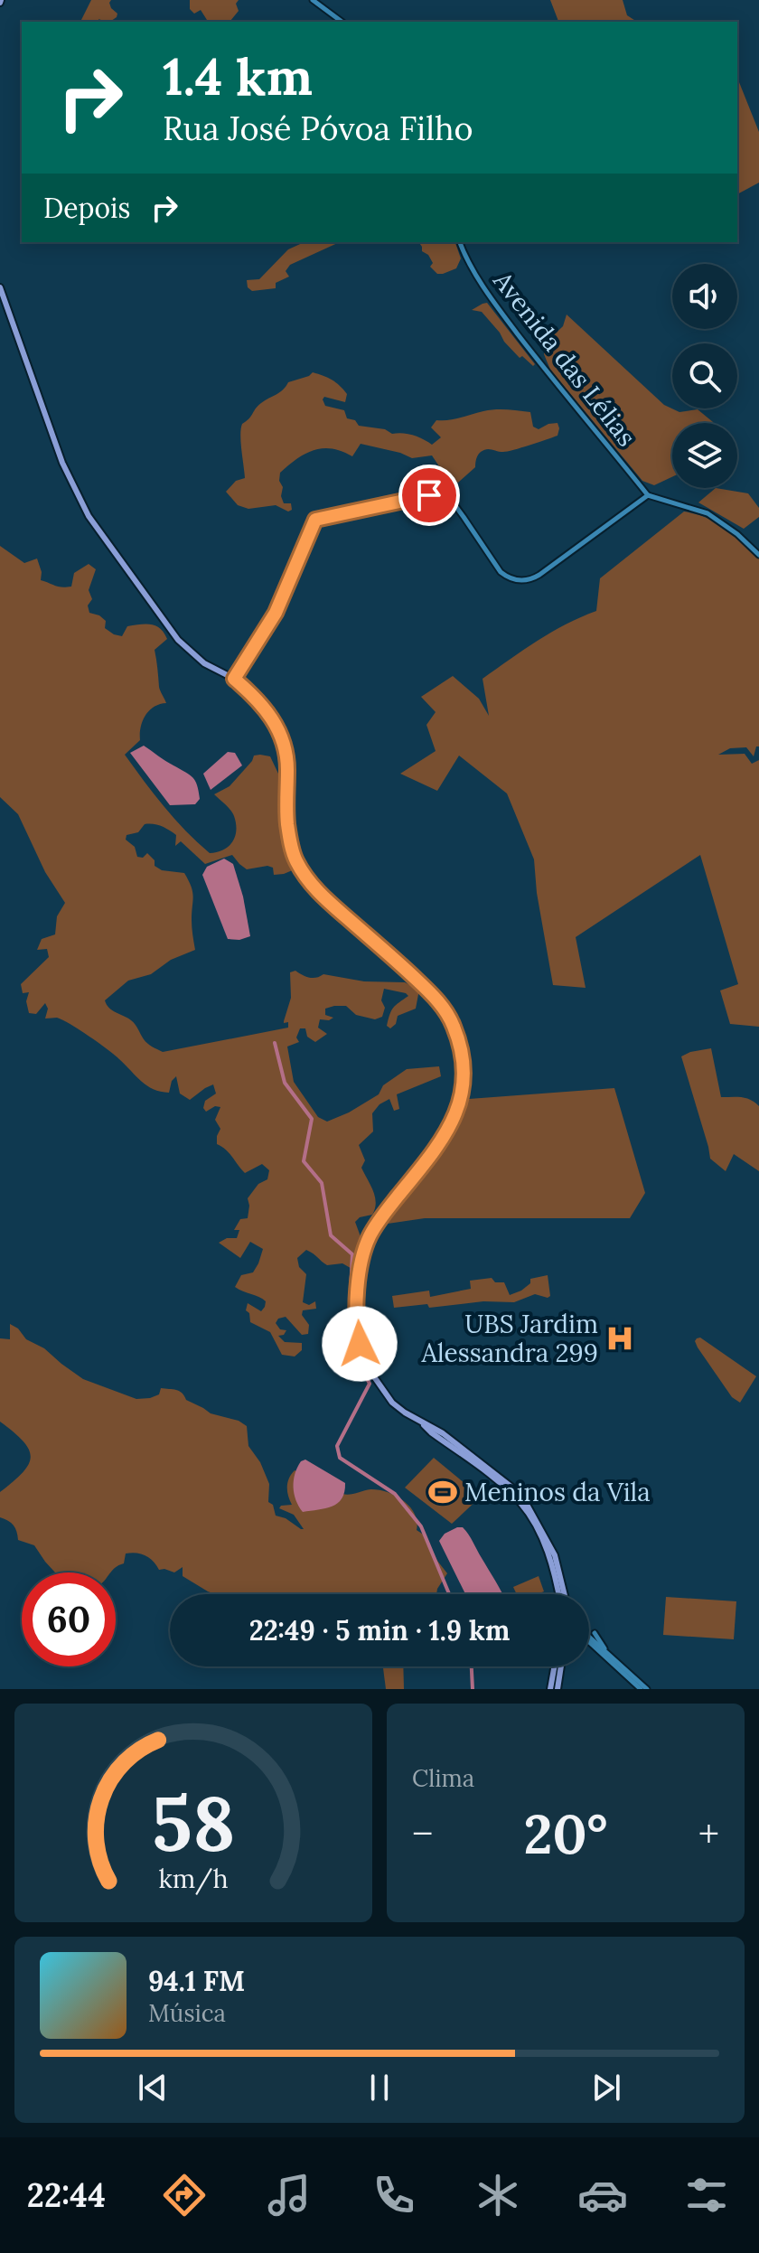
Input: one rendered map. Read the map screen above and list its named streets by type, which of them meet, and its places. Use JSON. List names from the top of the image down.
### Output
{
  "streets": {
    "street": ["Avenida das Lélias"]
  },
  "places": {
    "hospital": ["UBS Jardim Alessandra 299"],
    "sports": ["Meninos da Vila"]
  },
  "page": {
    "turn": ["1.4 km", "Rua José Póvoa Filho"],
    "then": "Depois",
    "limit": "60",
    "trip": "22:49 · 5 min · 1.9 km",
    "tile": "Clima",
    "heat": ["−", "20°", "+"],
    "song": ["94.1 FM", "Música"],
    "tabs": "22:44",
    "gauge": ["58", "km/h"]
  }
}
